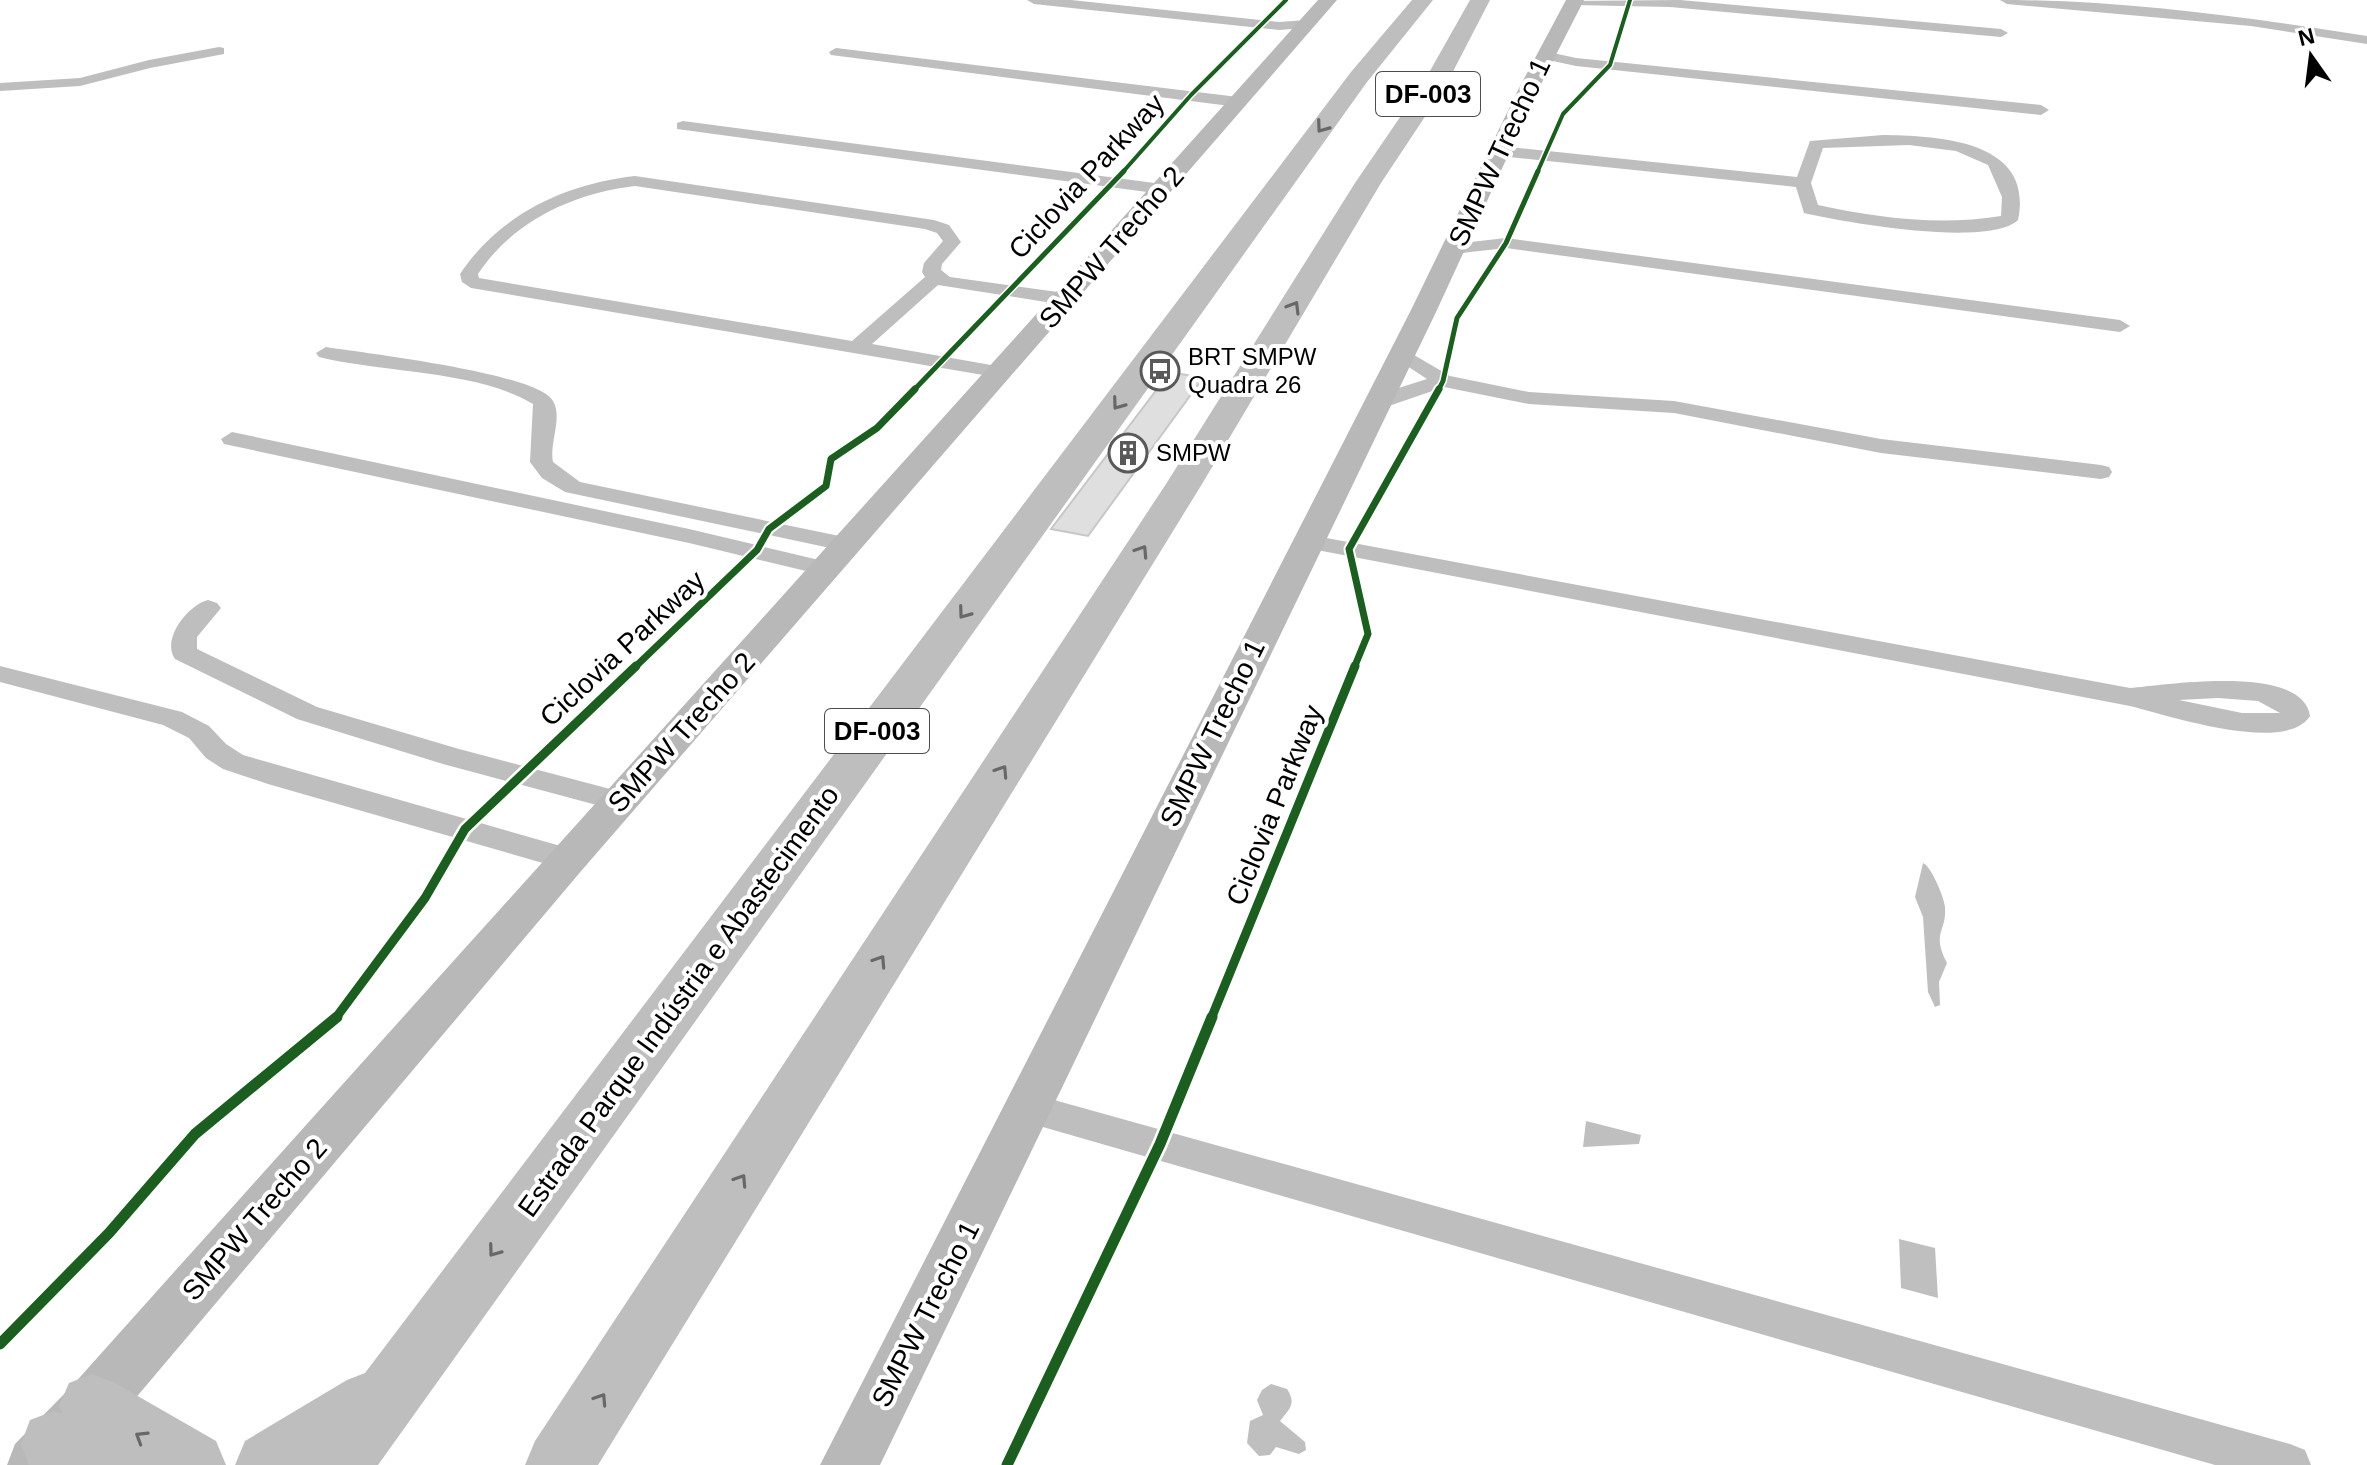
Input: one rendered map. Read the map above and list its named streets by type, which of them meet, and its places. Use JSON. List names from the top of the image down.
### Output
{
  "streets": {
    "highway": ["DF-003", "Estrada Parque Indústria e Abastecimento"],
    "street": ["SMPW Trecho 1", "SMPW Trecho 2"],
    "cycle path": ["Ciclovia Parkway"]
  },
  "places": {
    "bus stop": ["BRT SMPW Quadra 26"],
    "building": ["SMPW"]
  },
  "north": "top"
}
